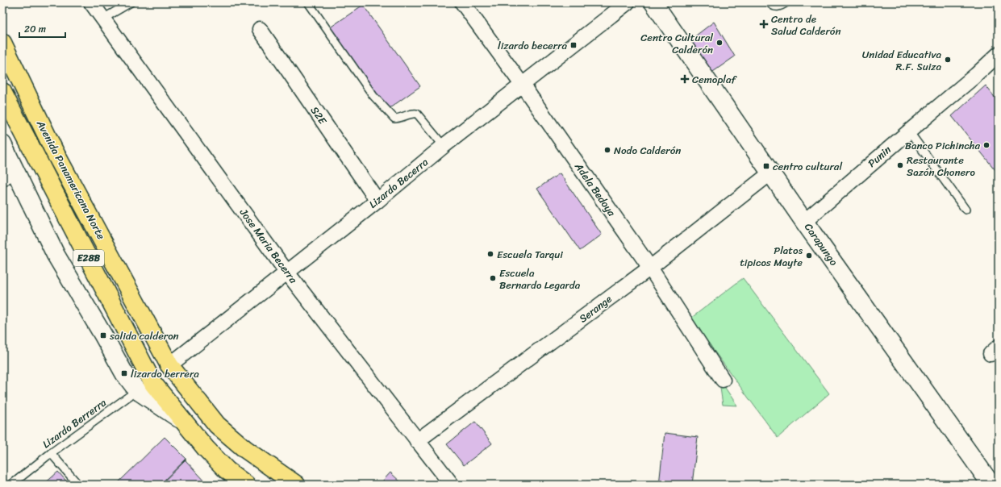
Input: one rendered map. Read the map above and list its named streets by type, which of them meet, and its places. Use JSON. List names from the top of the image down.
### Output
{
  "streets": {
    "highway": ["Avenida Panamericana Norte", "E28B"],
    "street": [
      "S2E",
      "Punin",
      "Lizardo Becerra",
      "Adela Bedoya",
      "Carapungo",
      "Jose Maria Becerra",
      "Serange"
    ],
    "lane": ["Lizardo Berrerra"]
  },
  "crossings": [
    ["S2E", "Lizardo Becerra"],
    ["Punin", "Carapungo"],
    ["Avenida Panamericana Norte", "Lizardo Becerra"],
    ["Avenida Panamericana Norte", "Lizardo Berrerra"],
    ["Lizardo Becerra", "Adela Bedoya"],
    ["Lizardo Becerra", "Jose Maria Becerra"],
    ["Adela Bedoya", "Serange"],
    ["Carapungo", "Serange"],
    ["Jose Maria Becerra", "Serange"]
  ],
  "places": {
    "health": ["Centro de Salud Calderón", "Cemoplaf"],
    "other": [
      "Centro Cultural Calderón",
      "Unidad Educativa R.F. Suiza",
      "Banco Pichincha",
      "Nodo Calderón",
      "Restaurante Sazón Chonero",
      "Escuela Tarqui",
      "Platos tipicos Mayte",
      "Escuela Bernardo Legarda"
    ],
    "transit": [
      "lizardo becerra",
      "centro cultural",
      "salida calderon",
      "lizardo berrera"
    ]
  },
  "scale_bar": "20 m"
}
